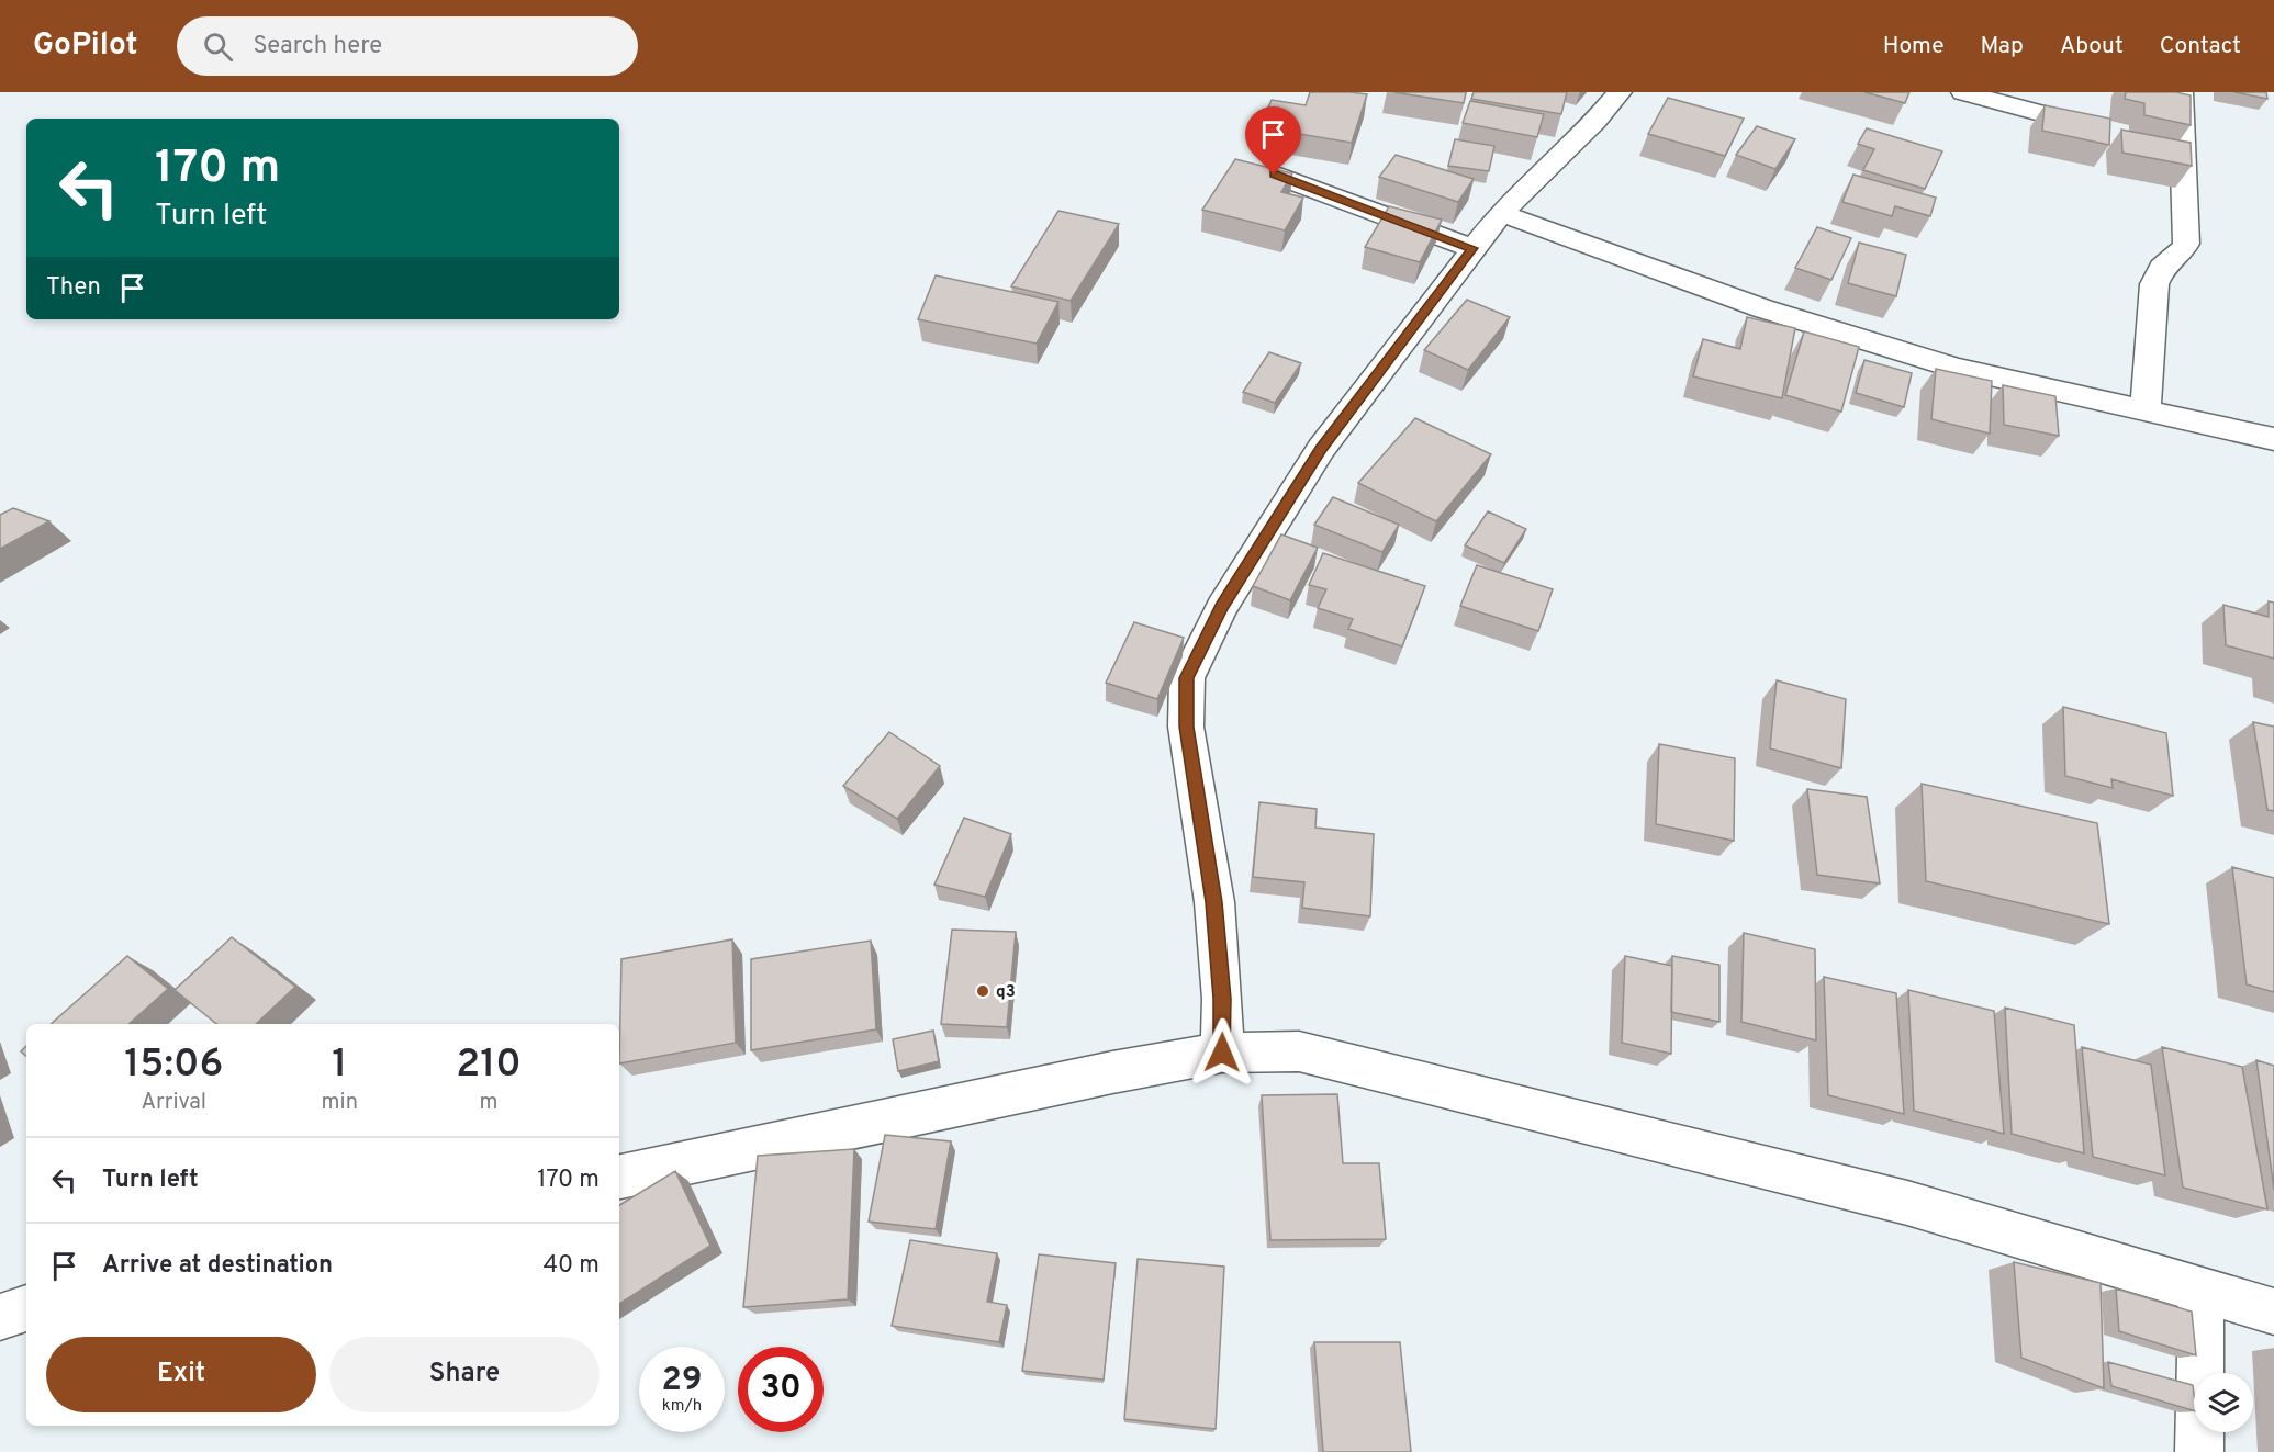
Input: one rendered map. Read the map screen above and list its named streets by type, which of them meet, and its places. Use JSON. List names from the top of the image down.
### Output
{
  "places": ["q3"],
  "page": {
    "header": "GoPilot",
    "search": "Search here",
    "nav": [
      "Home",
      "Map",
      "About",
      "Contact"
    ],
    "turn": ["170 m", "Turn left"],
    "then": "Then",
    "eta": [
      "15:06",
      "Arrival",
      "1",
      "min",
      "210",
      "m"
    ],
    "list": [
      {
        "name": "Turn left",
        "value": "170 m"
      },
      {
        "name": "Arrive at destination",
        "value": "40 m"
      }
    ],
    "buttons": ["Exit", "Share"],
    "speed": "29 km/h",
    "limit": "30"
  }
}
